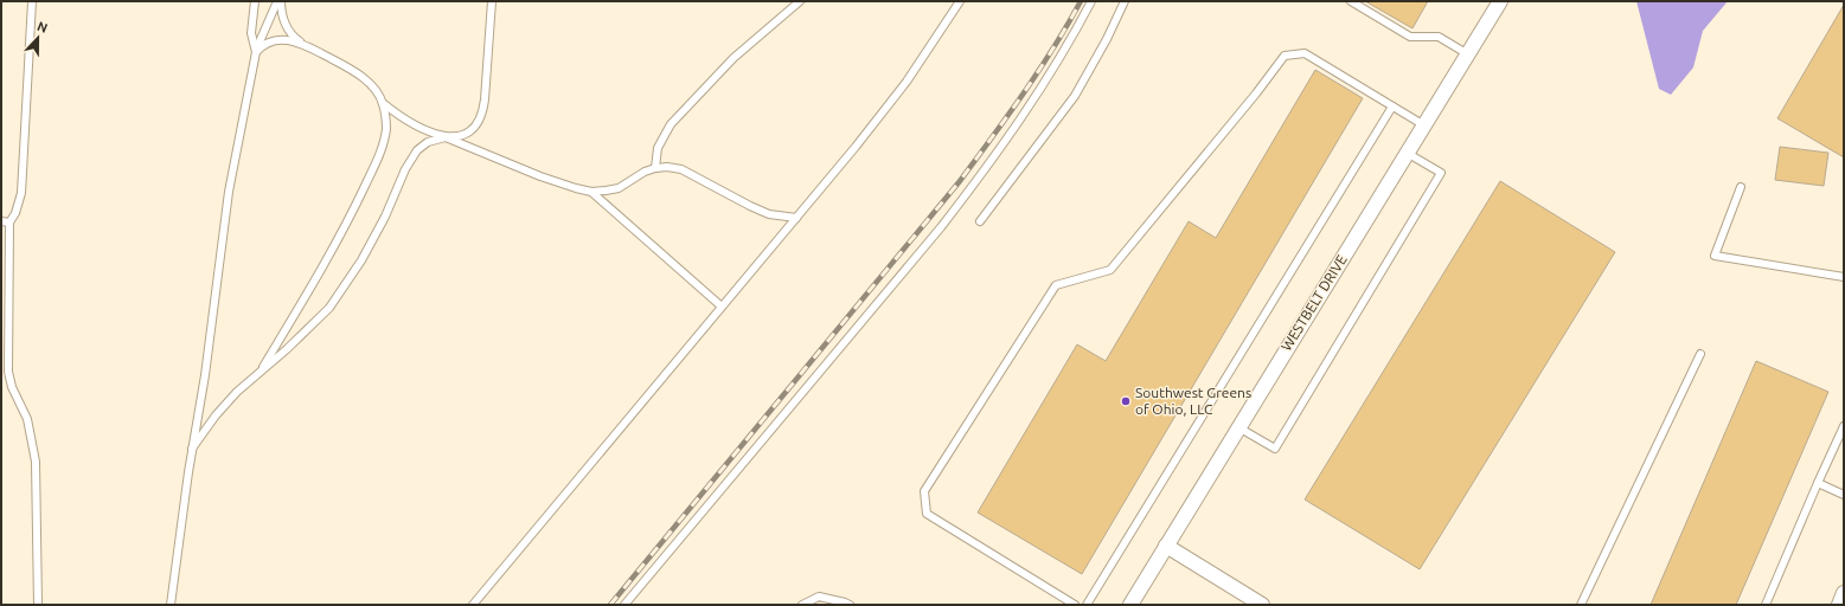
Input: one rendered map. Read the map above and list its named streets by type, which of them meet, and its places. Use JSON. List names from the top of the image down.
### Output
{
  "streets": {
    "street": ["WESTBELT DRIVE"]
  },
  "places": ["Southwest Greens of Ohio, LLC"],
  "north": "top"
}
